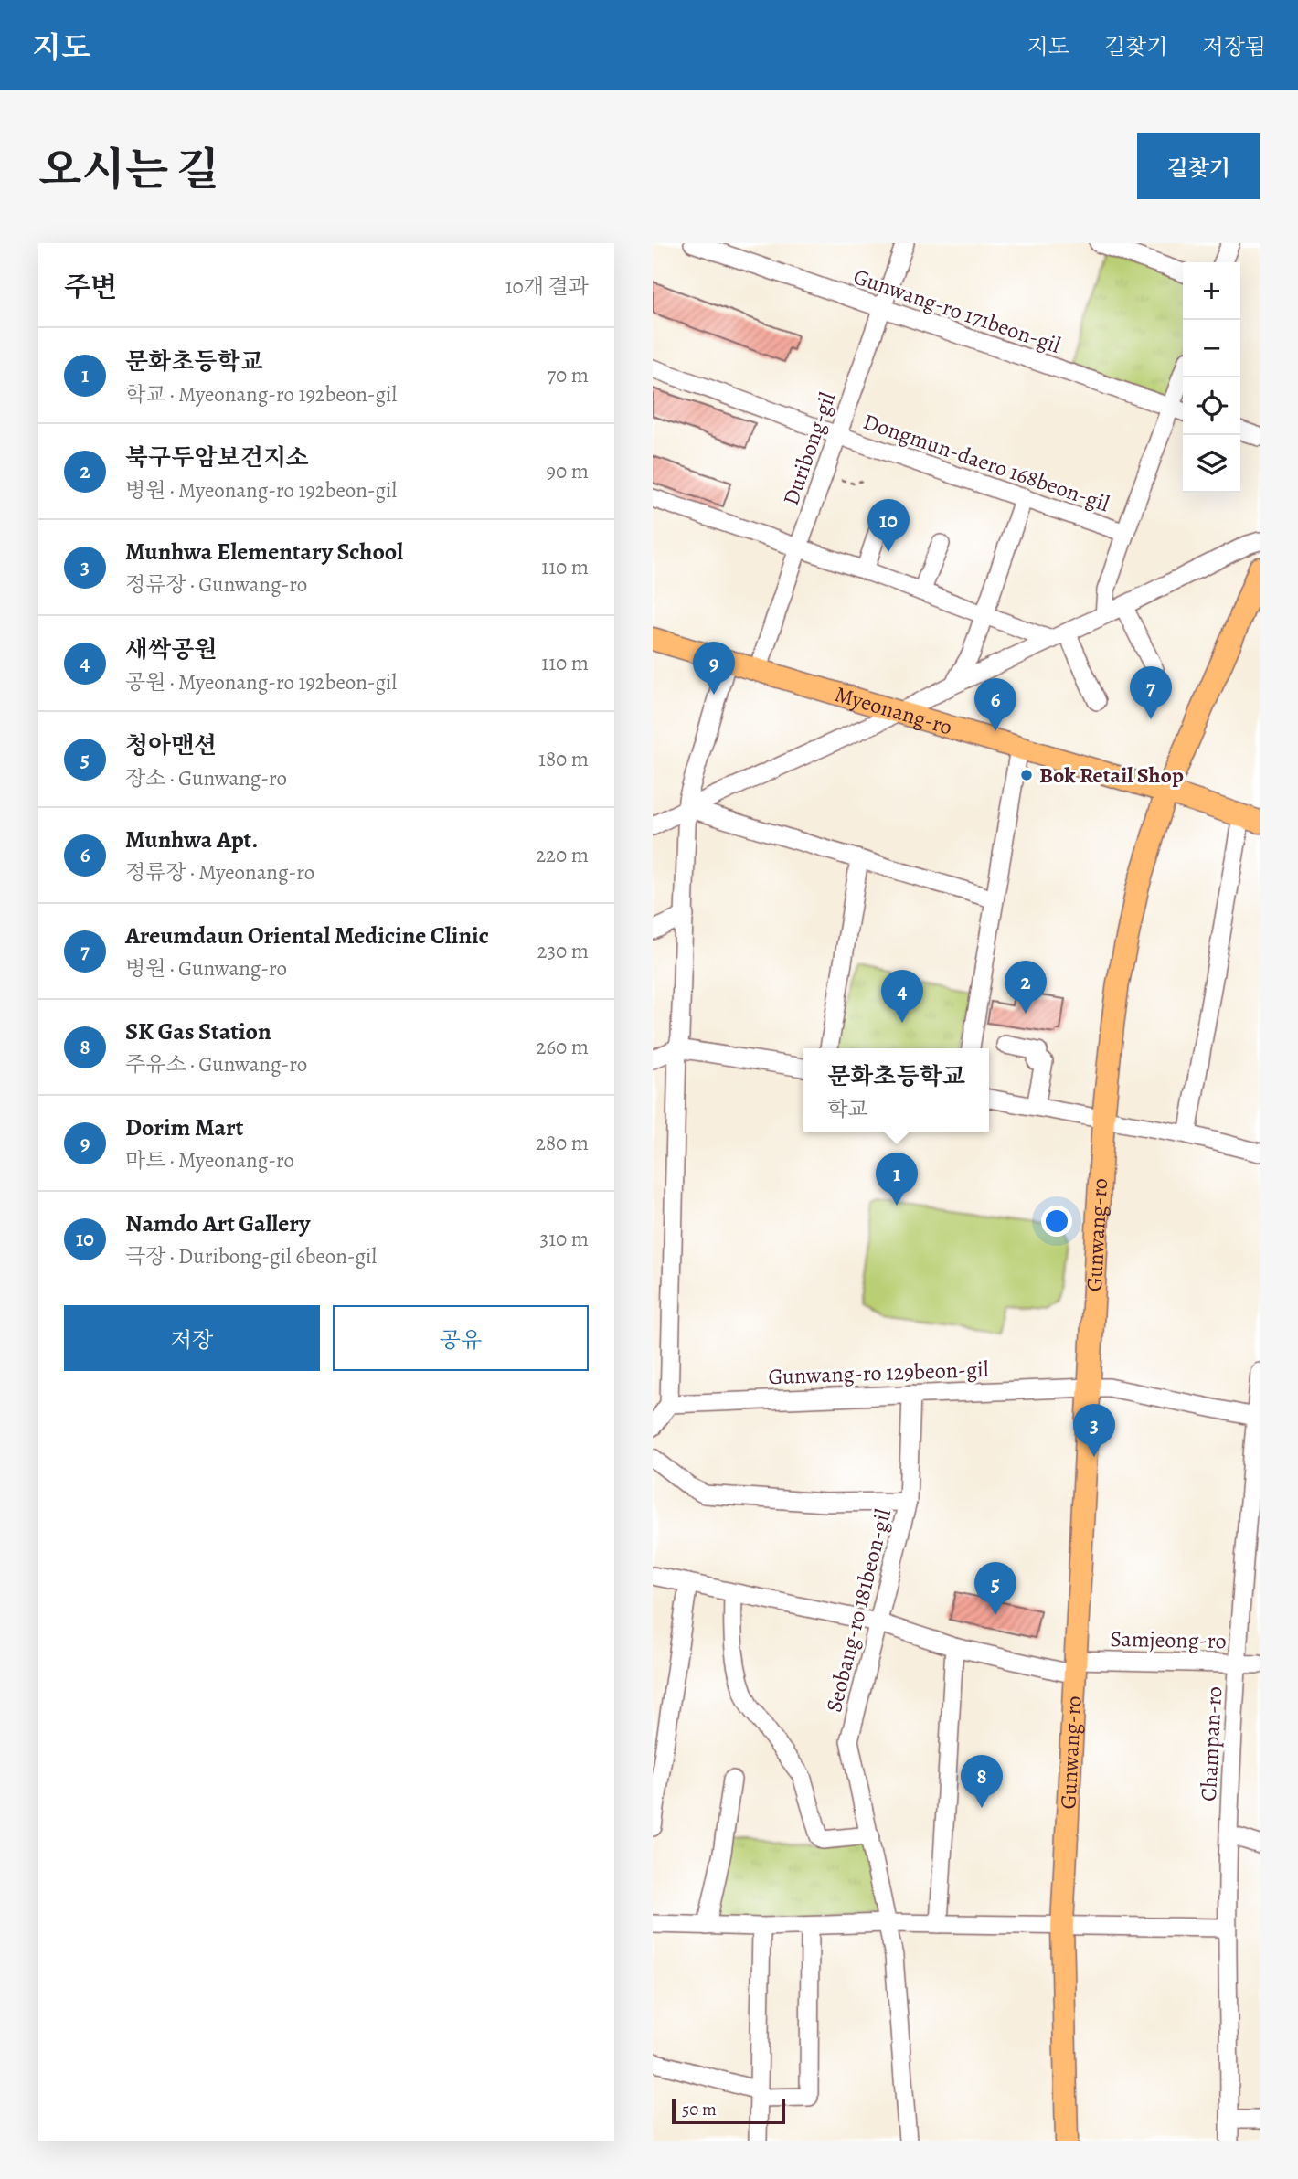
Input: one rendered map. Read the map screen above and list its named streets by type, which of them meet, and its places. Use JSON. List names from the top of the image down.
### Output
{
  "streets": {
    "main road": ["Myeonang-ro", "Gunwang-ro"],
    "street": [
      "Gunwang-ro 171beon-gil",
      "Duribong-gil",
      "Dongmun-daero 168beon-gil",
      "Gunwang-ro 129beon-gil",
      "Seobang-ro 181beon-gil",
      "Samjeong-ro",
      "Champan-ro"
    ]
  },
  "crossings": [
    ["Gunwang-ro 171beon-gil", "Duribong-gil"],
    ["Duribong-gil", "Dongmun-daero 168beon-gil"],
    ["Duribong-gil", "Myeonang-ro"],
    ["Myeonang-ro", "Gunwang-ro"],
    ["Gunwang-ro", "Gunwang-ro 129beon-gil"],
    ["Gunwang-ro", "Samjeong-ro"],
    ["Gunwang-ro 129beon-gil", "Seobang-ro 181beon-gil"],
    ["Gunwang-ro 129beon-gil", "Champan-ro"],
    ["Seobang-ro 181beon-gil", "Samjeong-ro"],
    ["Samjeong-ro", "Champan-ro"]
  ],
  "places": ["Bok Retail Shop"],
  "scale_bar": "50 m",
  "page": {
    "header": "지도",
    "nav": ["지도", "길찾기", "저장됨"],
    "title": "오시는 길",
    "buttons": [
      "길찾기",
      ["저장", "공유"]
    ],
    "heading": ["주변", "10개 결과"],
    "map_buttons": ["+", "−"],
    "list": [
      {
        "mark": "1",
        "name": "문화초등학교",
        "note": "학교 · Myeonang-ro 192beon-gil",
        "value": "70 m"
      },
      {
        "mark": "2",
        "name": "북구두암보건지소",
        "note": "병원 · Myeonang-ro 192beon-gil",
        "value": "90 m"
      },
      {
        "mark": "3",
        "name": "Munhwa Elementary School",
        "note": "정류장 · Gunwang-ro",
        "value": "110 m"
      },
      {
        "mark": "4",
        "name": "새싹공원",
        "note": "공원 · Myeonang-ro 192beon-gil",
        "value": "110 m"
      },
      {
        "mark": "5",
        "name": "청아맨션",
        "note": "장소 · Gunwang-ro",
        "value": "180 m"
      },
      {
        "mark": "6",
        "name": "Munhwa Apt.",
        "note": "정류장 · Myeonang-ro",
        "value": "220 m"
      },
      {
        "mark": "7",
        "name": "Areumdaun Oriental Medicine Clinic",
        "note": "병원 · Gunwang-ro",
        "value": "230 m"
      },
      {
        "mark": "8",
        "name": "SK Gas Station",
        "note": "주유소 · Gunwang-ro",
        "value": "260 m"
      },
      {
        "mark": "9",
        "name": "Dorim Mart",
        "note": "마트 · Myeonang-ro",
        "value": "280 m"
      },
      {
        "mark": "10",
        "name": "Namdo Art Gallery",
        "note": "극장 · Duribong-gil 6beon-gil",
        "value": "310 m"
      }
    ],
    "pins": [
      "10",
      "9",
      "7",
      "6",
      "2",
      "4",
      "1",
      "3",
      "5",
      "8"
    ],
    "popup": ["문화초등학교", "학교"],
    "scale": "50 m"
  }
}
